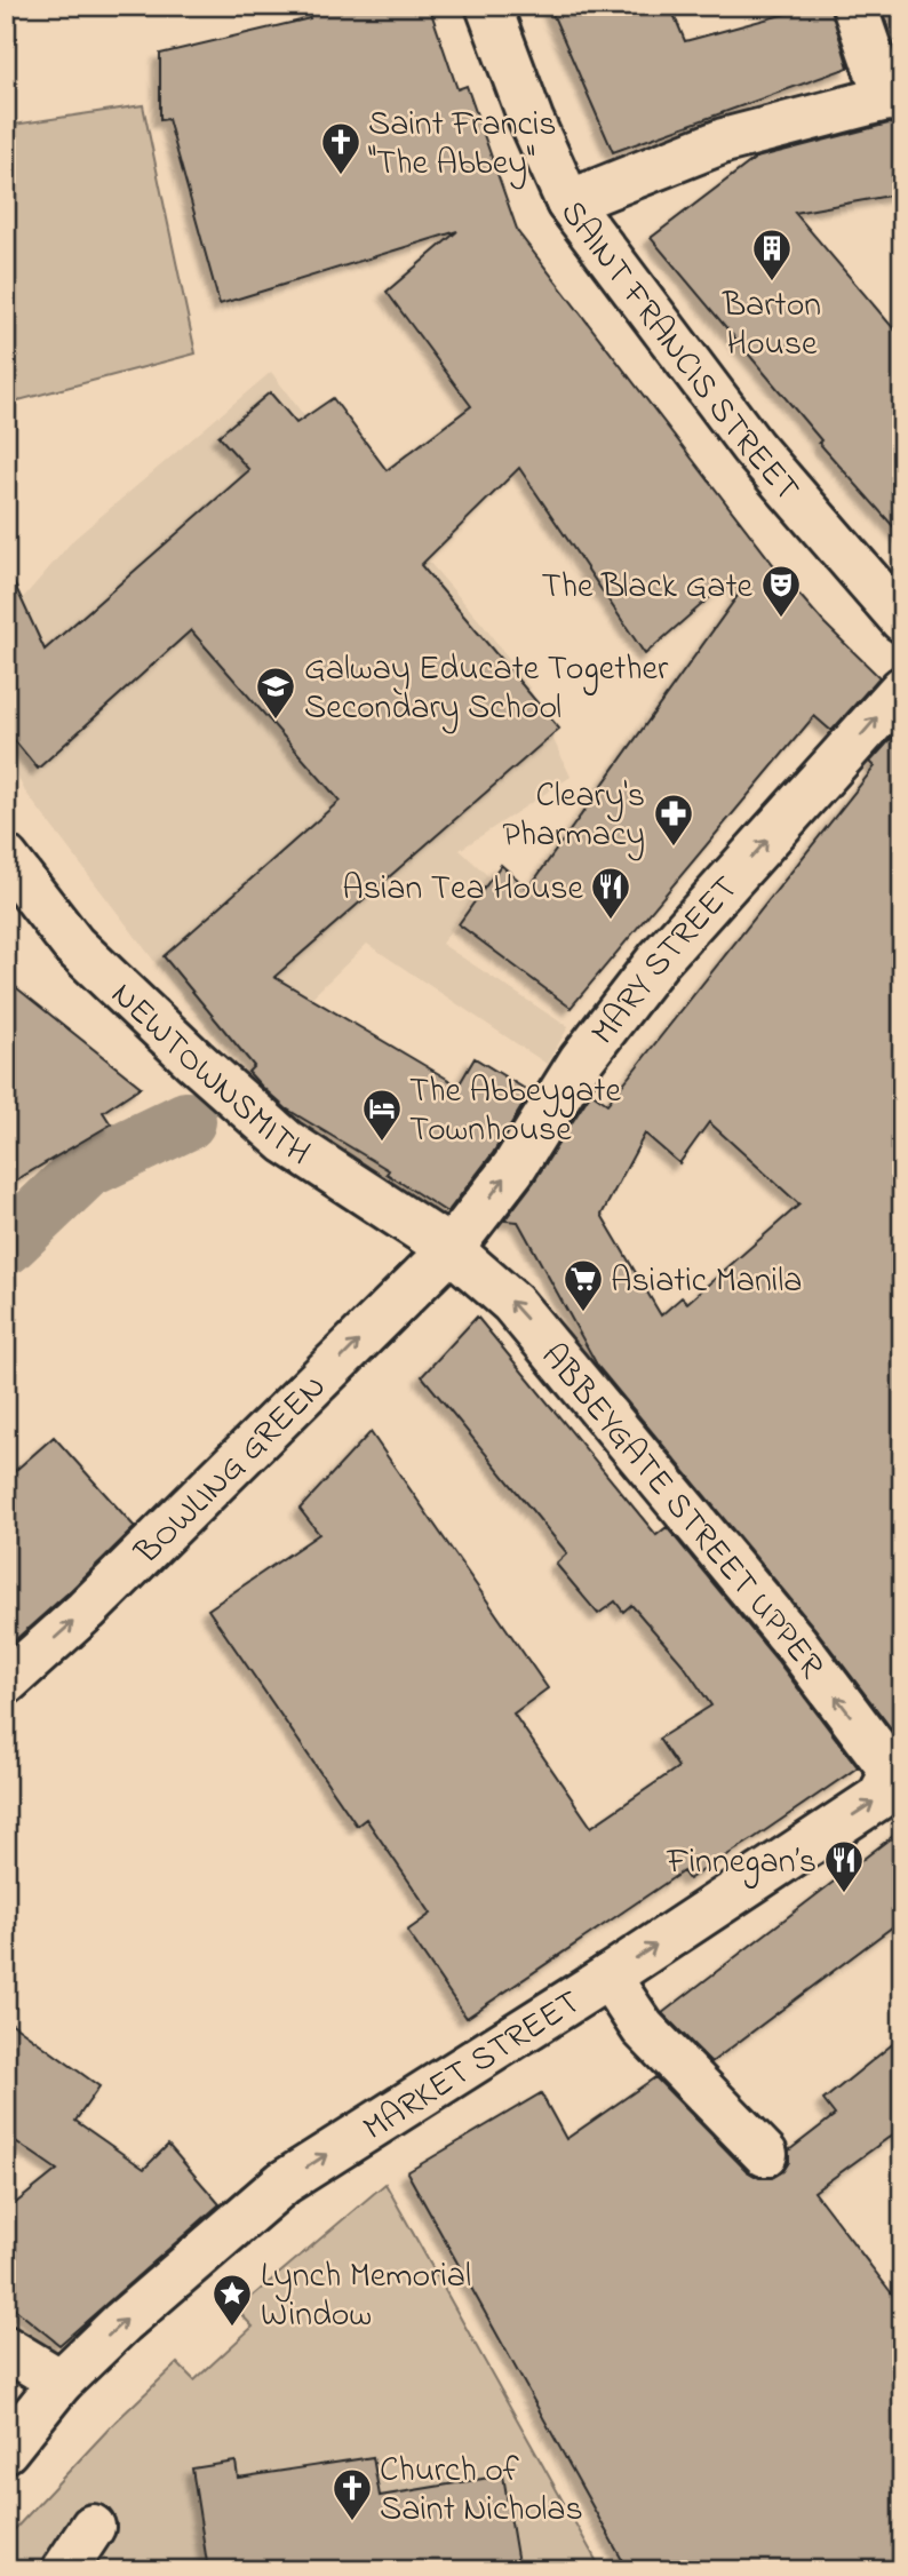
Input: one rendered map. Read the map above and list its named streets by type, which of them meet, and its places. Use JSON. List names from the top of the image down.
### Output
{
  "streets": {
    "street": [
      "SAINT FRANCIS STREET",
      "MARY STREET",
      "NEWTOWNSMITH",
      "BOWLING GREEN",
      "ABBEYGATE STREET UPPER",
      "MARKET STREET"
    ]
  },
  "crossings": [
    ["MARY STREET", "NEWTOWNSMITH"],
    ["MARY STREET", "BOWLING GREEN"],
    ["MARY STREET", "ABBEYGATE STREET UPPER"],
    ["NEWTOWNSMITH", "BOWLING GREEN"],
    ["NEWTOWNSMITH", "ABBEYGATE STREET UPPER"],
    ["BOWLING GREEN", "ABBEYGATE STREET UPPER"],
    ["ABBEYGATE STREET UPPER", "MARKET STREET"]
  ],
  "one_way": [
    "MARY STREET",
    "BOWLING GREEN",
    "ABBEYGATE STREET UPPER",
    "MARKET STREET"
  ],
  "places": {
    "church": ["Saint Francis \"The Abbey\"", "Church of Saint Nicholas"],
    "building": ["Barton House"],
    "theatre": ["The Black Gate"],
    "school or university": ["Galway Educate Together Secondary School"],
    "pharmacy": ["Cleary's Pharmacy"],
    "restaurant": ["Asian Tea House", "Finnegan’s"],
    "hotel": ["The Abbeygate Townhouse"],
    "supermarket": ["Asiatic Manila"],
    "place": ["Lynch Memorial Window"]
  }
}
